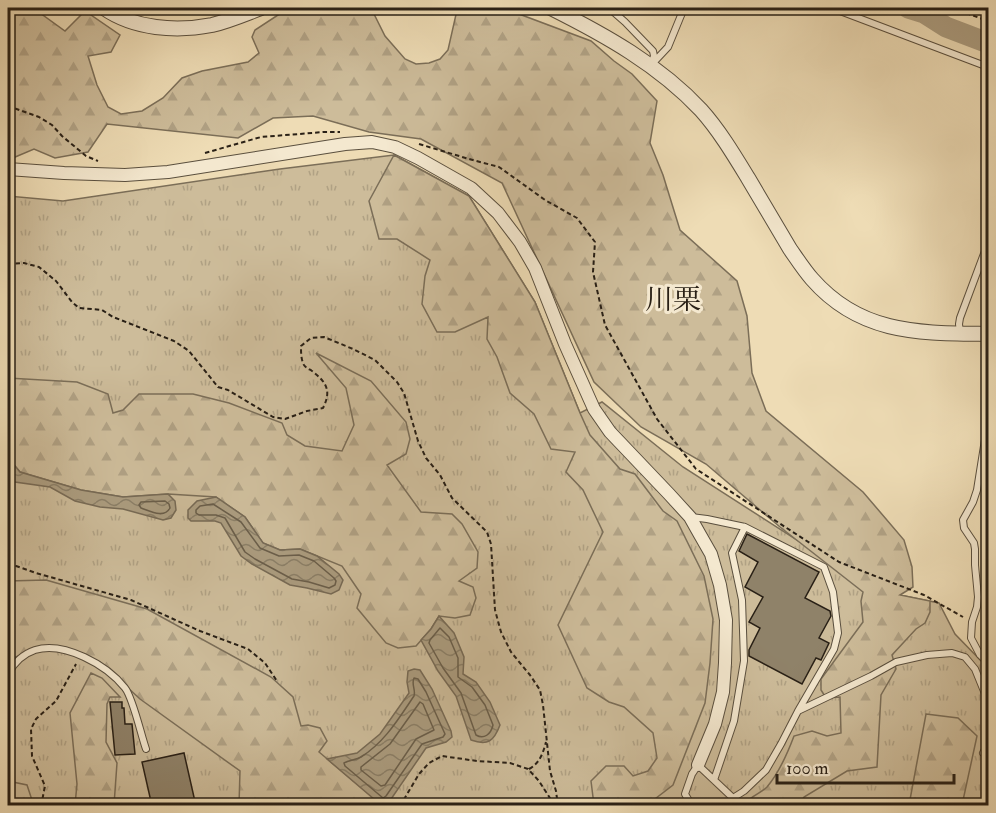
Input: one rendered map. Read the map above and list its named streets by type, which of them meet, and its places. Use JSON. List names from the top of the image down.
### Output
{
  "districts": ["川栗"],
  "scale_bar": "100 m"
}
